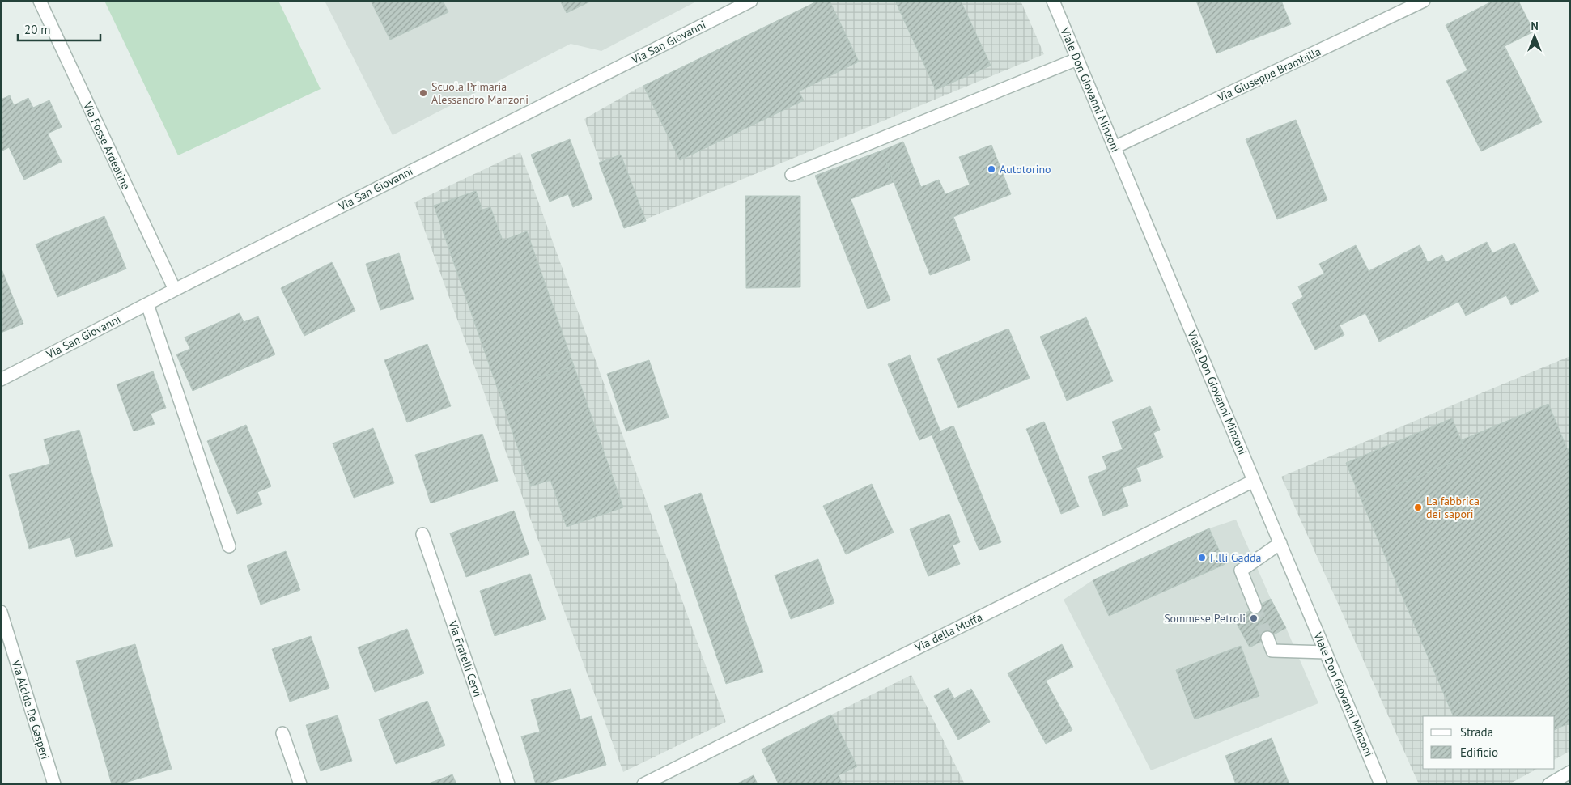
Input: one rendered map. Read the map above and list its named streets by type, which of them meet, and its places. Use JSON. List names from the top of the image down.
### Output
{
  "streets": {
    "street": [
      "Via San Giovanni",
      "Via Giuseppe Brambilla",
      "Viale Don Giovanni Minzoni",
      "Via Fosse Ardeatine",
      "Via della Muffa",
      "Via Fratelli Cervi",
      "Via Alcide De Gasperi"
    ]
  },
  "crossings": [
    ["Via San Giovanni", "Via Fosse Ardeatine"],
    ["Via Giuseppe Brambilla", "Viale Don Giovanni Minzoni"],
    ["Viale Don Giovanni Minzoni", "Via della Muffa"]
  ],
  "places": [
    "Scuola Primaria Alessandro Manzoni",
    "Autotorino",
    "La fabbrica dei sapori",
    "F.lli Gadda",
    "Sommese Petroli"
  ],
  "legend": ["Strada", "Edificio"],
  "scale_bar": "20 m",
  "north": "top"
}
